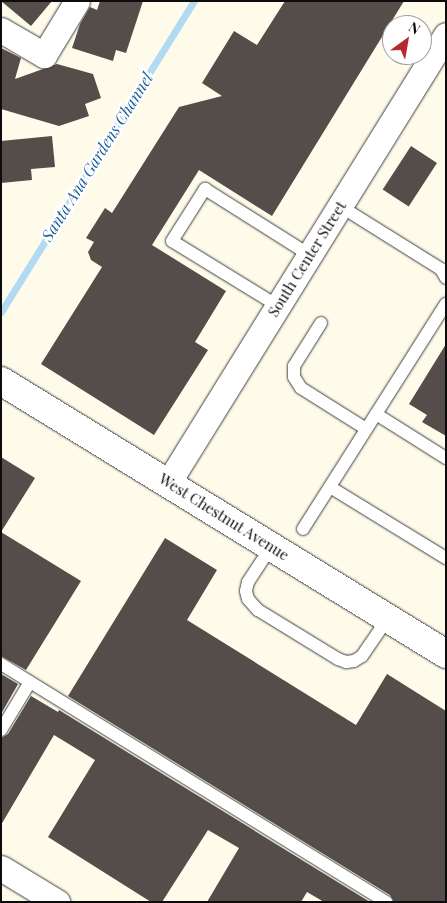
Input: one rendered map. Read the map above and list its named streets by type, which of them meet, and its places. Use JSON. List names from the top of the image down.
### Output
{
  "streets": {
    "street": ["South Center Street", "West Chestnut Avenue"]
  },
  "crossings": [
    ["South Center Street", "West Chestnut Avenue"]
  ],
  "water": ["Santa Ana Gardens Channel"],
  "north": "top right"
}
